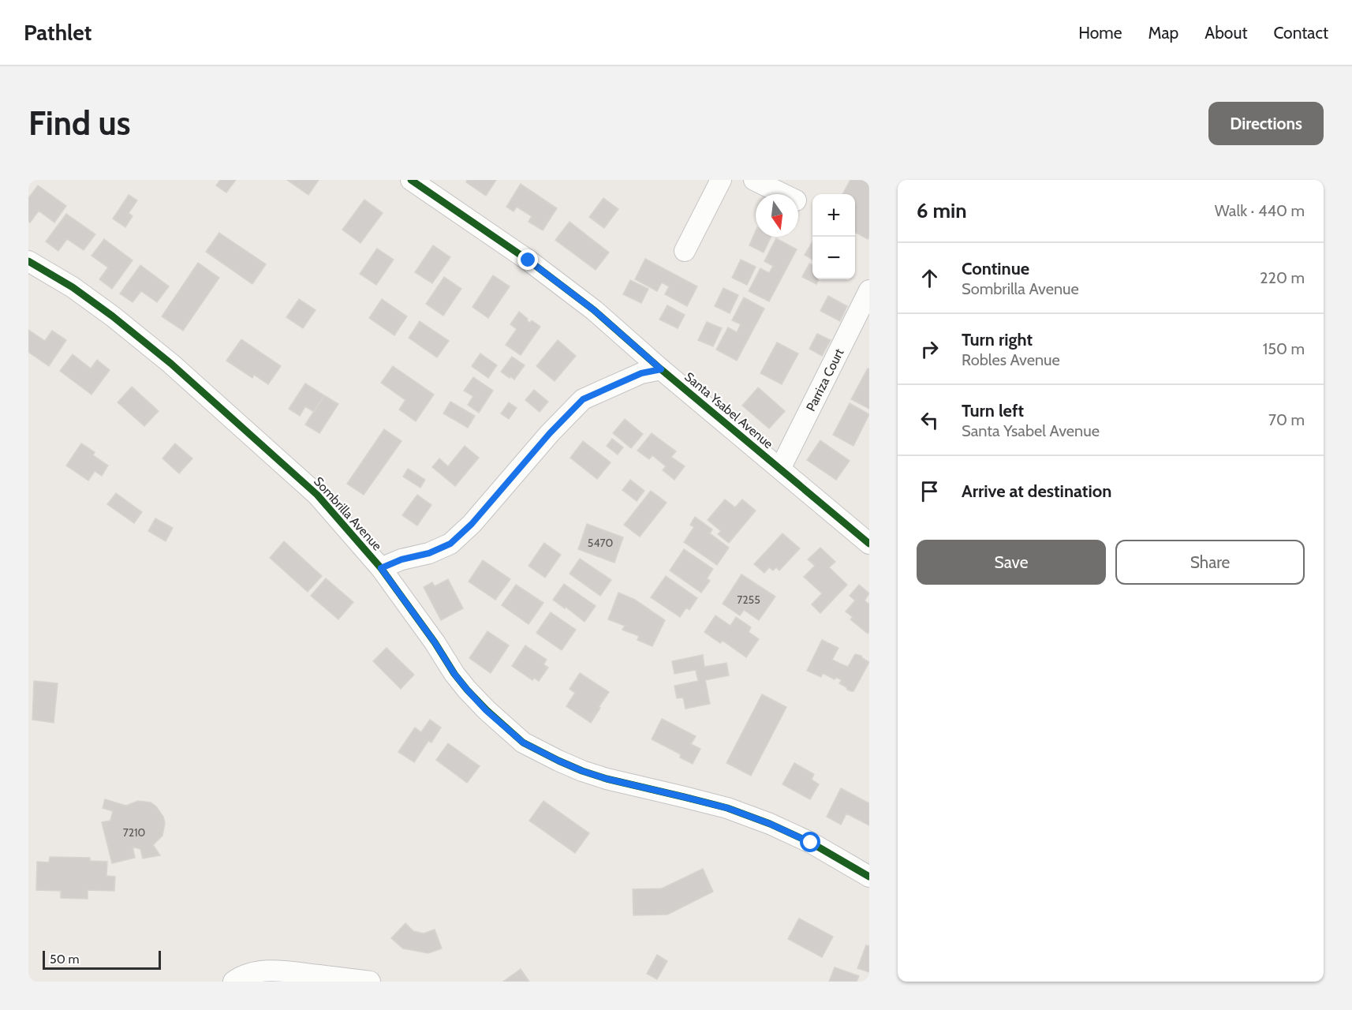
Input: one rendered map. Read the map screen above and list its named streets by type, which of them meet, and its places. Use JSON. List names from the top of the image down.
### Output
{
  "streets": {
    "street": ["Parriza Court", "Santa Ysabel Avenue", "Sombrilla Avenue"]
  },
  "crossings": [
    ["Parriza Court", "Santa Ysabel Avenue"]
  ],
  "house_numbers": ["5470", "7255", "7210"],
  "scale_bar": "50 m",
  "north": "bottom",
  "page": {
    "header": "Pathlet",
    "nav": [
      "Home",
      "Map",
      "About",
      "Contact"
    ],
    "buttons": [
      "Directions",
      ["Save", "Share"]
    ],
    "title": "Find us",
    "heading": ["6 min", "Walk · 440 m"],
    "map_buttons": ["+", "−"],
    "list": [
      ["Continue", "Sombrilla Avenue", "220 m"],
      ["Turn right", "Robles Avenue", "150 m"],
      ["Turn left", "Santa Ysabel Avenue", "70 m"],
      "Arrive at destination"
    ],
    "scale": "50 m"
  }
}
